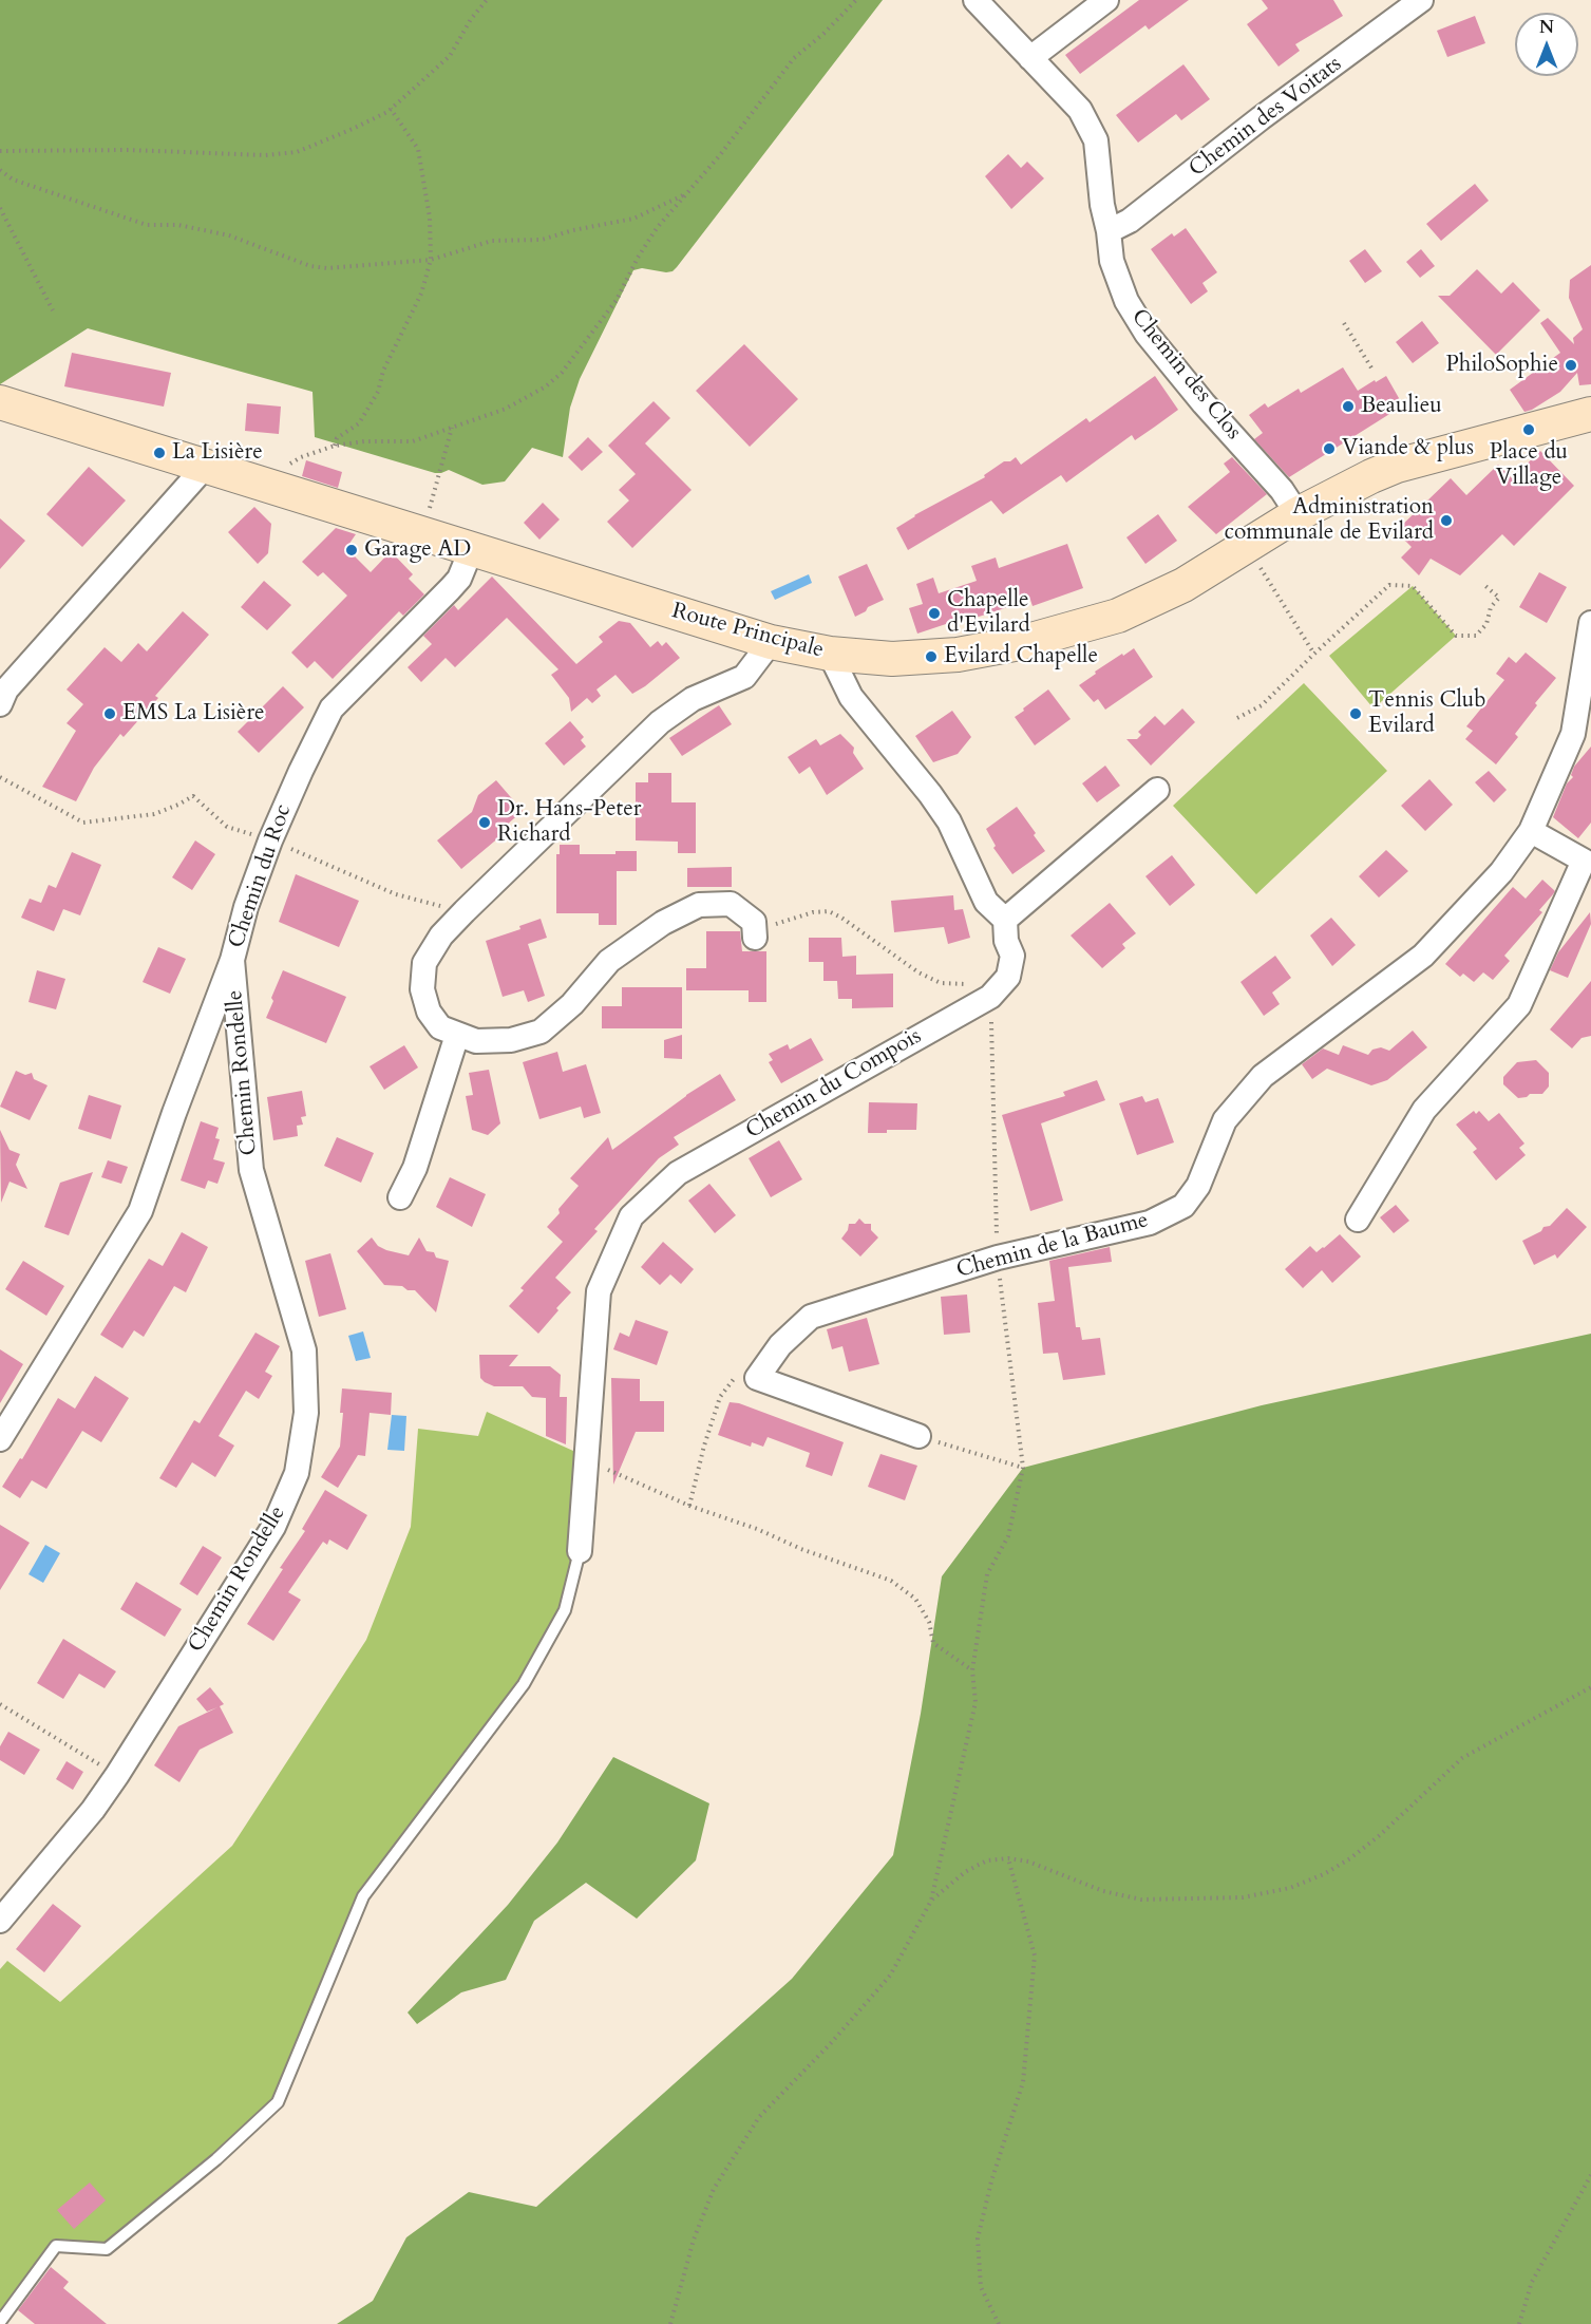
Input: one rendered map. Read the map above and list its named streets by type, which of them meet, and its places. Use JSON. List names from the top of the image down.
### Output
{
  "streets": {
    "street": [
      "Chemin des Voitats",
      "Chemin des Clos",
      "Route Principale",
      "Chemin du Roc",
      "Chemin Rondelle",
      "Chemin du Compois",
      "Chemin de la Baume"
    ]
  },
  "crossings": [
    ["Chemin des Voitats", "Chemin des Clos"],
    ["Chemin des Clos", "Route Principale"],
    ["Route Principale", "Chemin du Roc"],
    ["Chemin du Roc", "Chemin Rondelle"]
  ],
  "places": [
    "PhiloSophie",
    "Beaulieu",
    "Place du Village",
    "Viande & plus",
    "La Lisière",
    "Administration communale de Evilard",
    "Garage AD",
    "Chapelle d'Evilard",
    "Evilard Chapelle",
    "EMS La Lisière",
    "Tennis Club Evilard",
    "Dr. Hans-Peter Richard"
  ],
  "north": "top"
}
